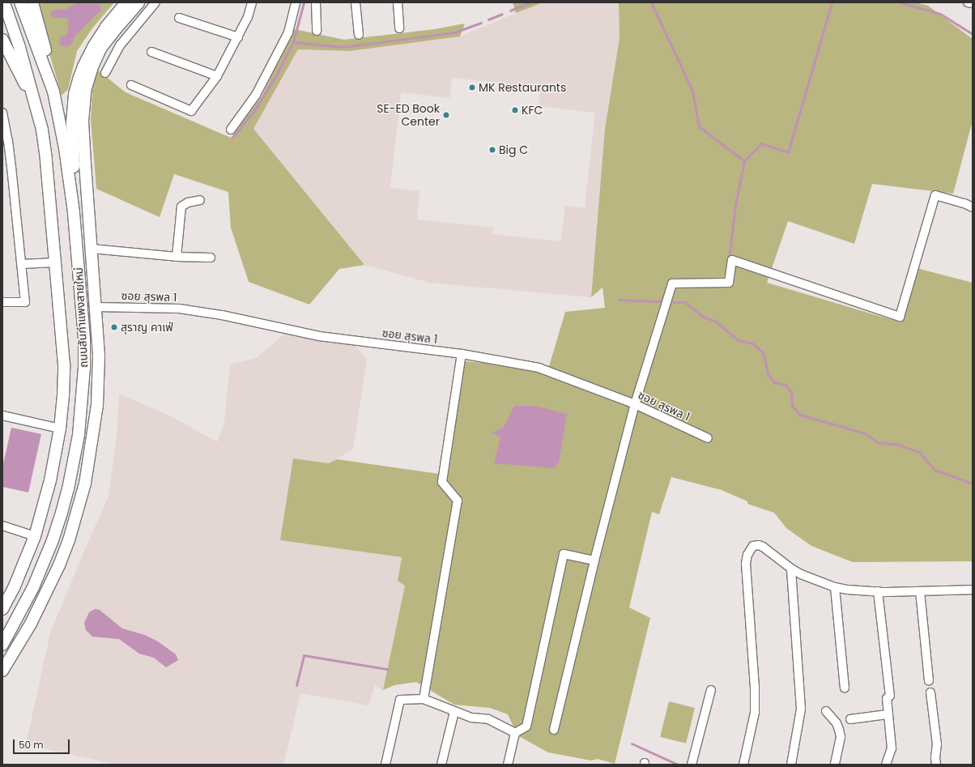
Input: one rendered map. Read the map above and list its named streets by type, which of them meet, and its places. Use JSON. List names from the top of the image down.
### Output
{
  "streets": {
    "main road": ["ถนนสันกำแพงสายใหม่"],
    "street": ["ซอย สุรพล 1"]
  },
  "places": [
    "MK Restaurants",
    "KFC",
    "SE-ED Book Center",
    "Big C",
    "สุราญ คาเฟ่"
  ],
  "scale_bar": "50 m"
}
